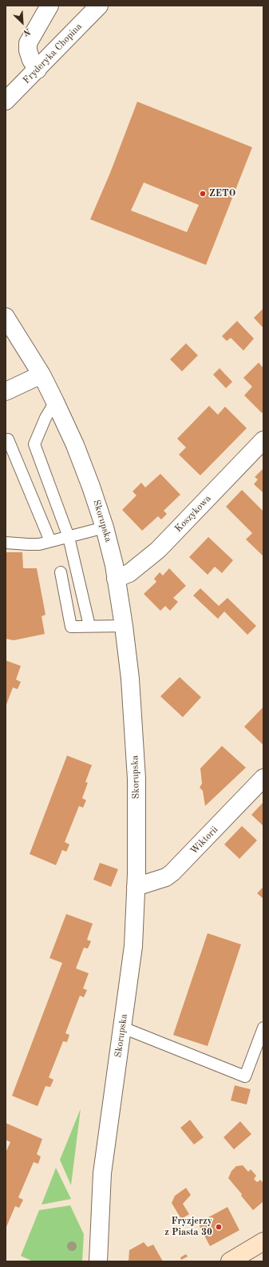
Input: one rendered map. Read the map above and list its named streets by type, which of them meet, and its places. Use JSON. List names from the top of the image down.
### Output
{
  "streets": {
    "street": [
      "Fryderyka Chopina",
      "Koszykowa",
      "Skorupska",
      "Wiktorii"
    ]
  },
  "crossings": [
    ["Koszykowa", "Skorupska"],
    ["Skorupska", "Wiktorii"]
  ],
  "places": ["ZETO", "Fryzjerzy z Piasta 30"],
  "north": "bottom right"
}
